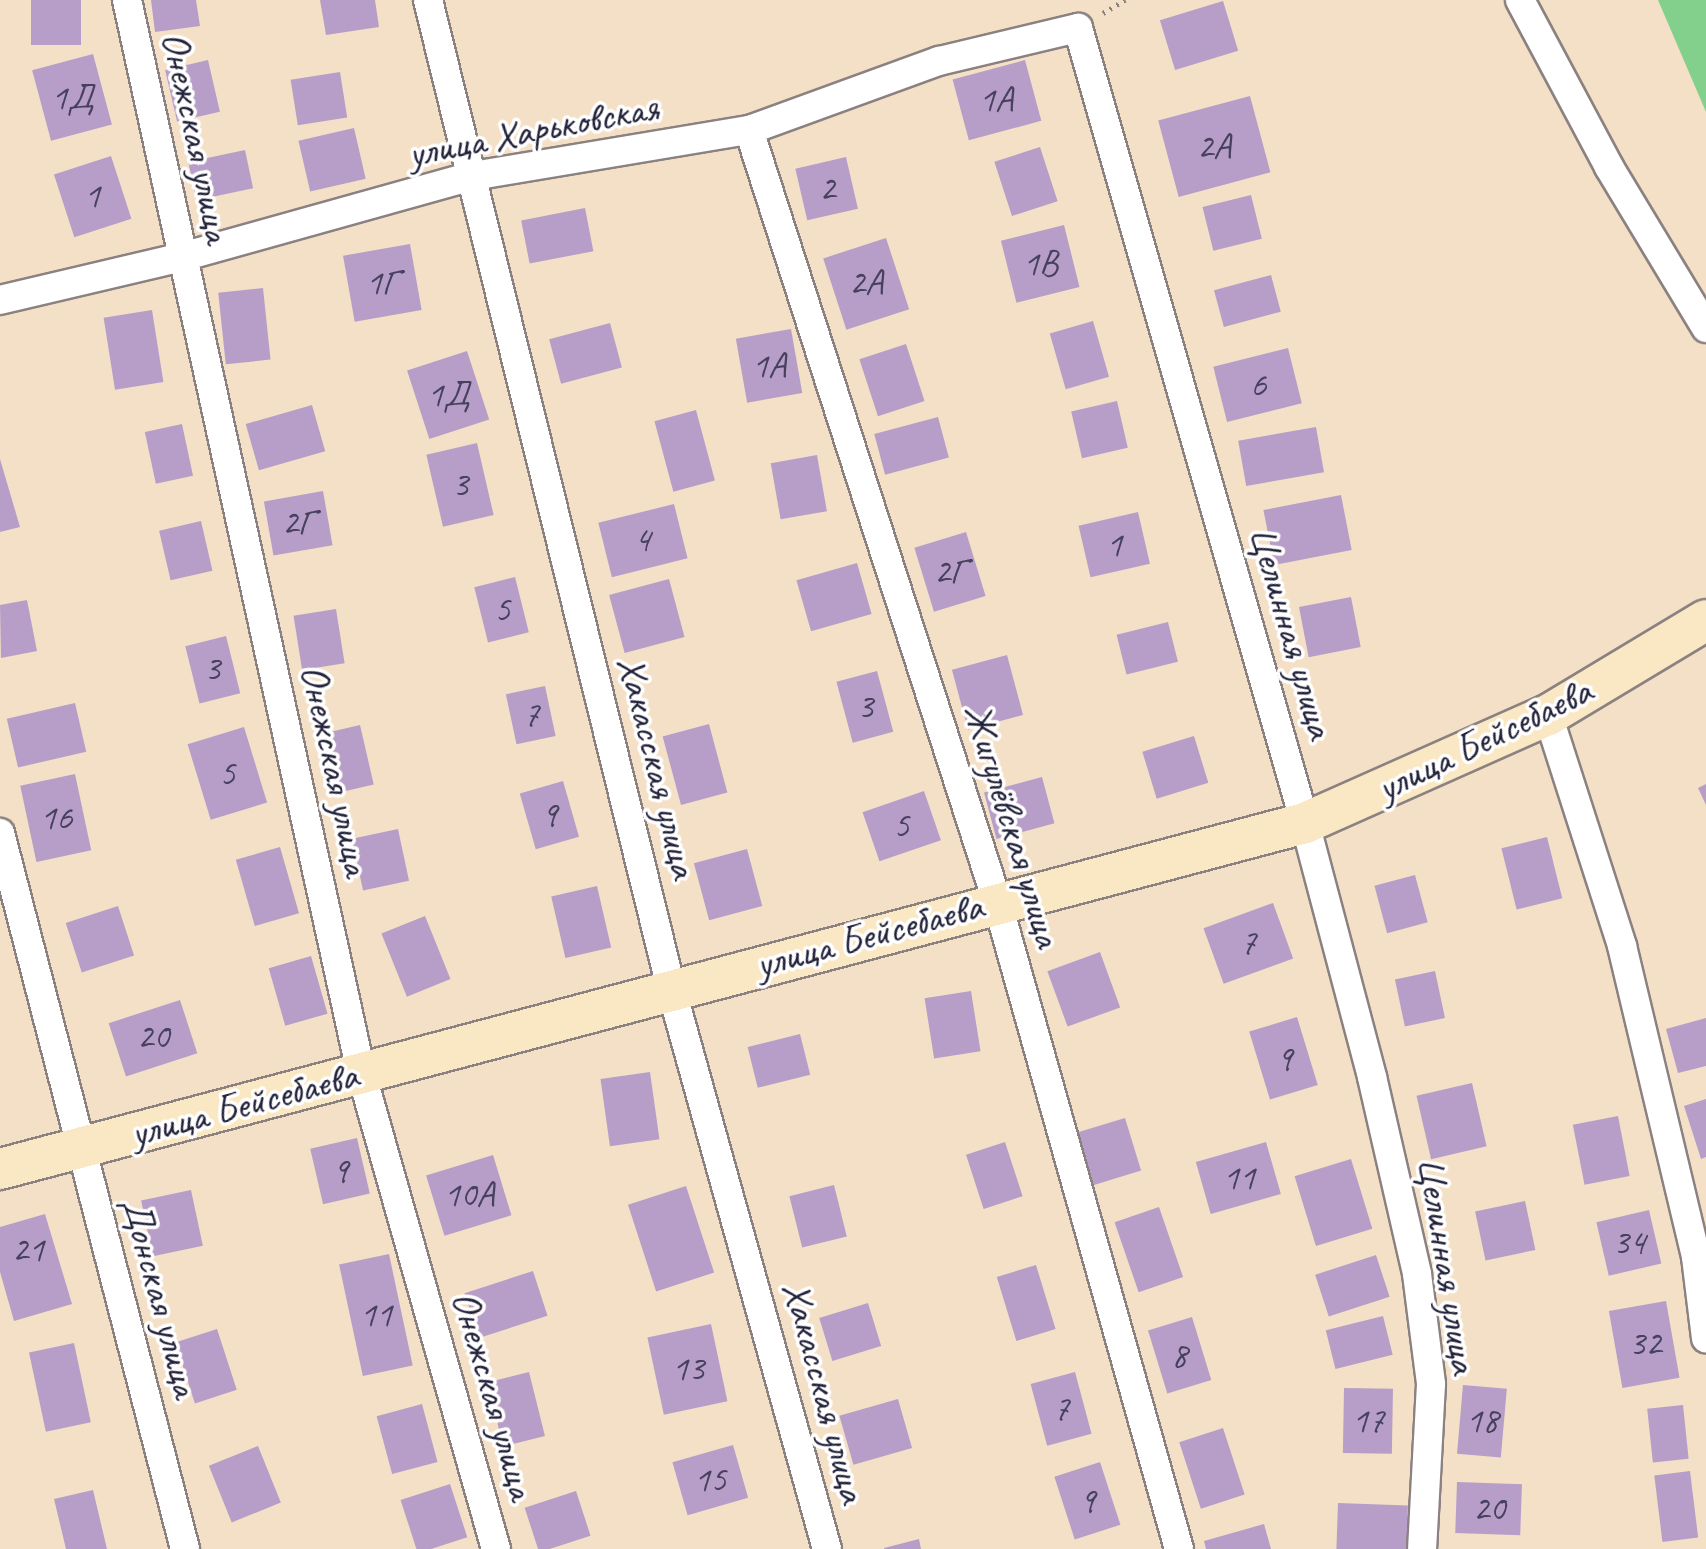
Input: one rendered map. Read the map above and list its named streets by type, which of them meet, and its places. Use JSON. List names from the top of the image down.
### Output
{
  "streets": {
    "street": [
      "улица Харьковская",
      "Онежская улица",
      "Целинная улица",
      "улица Бейсебаева",
      "Хакасская улица",
      "Жигулёвская улица",
      "Донская улица"
    ]
  },
  "crossings": [
    ["улица Харьковская", "Онежская улица"],
    ["улица Харьковская", "Целинная улица"],
    ["улица Харьковская", "Хакасская улица"],
    ["улица Харьковская", "Жигулёвская улица"],
    ["Онежская улица", "улица Бейсебаева"],
    ["Целинная улица", "улица Бейсебаева"],
    ["улица Бейсебаева", "Хакасская улица"],
    ["улица Бейсебаева", "Жигулёвская улица"],
    ["улица Бейсебаева", "Донская улица"]
  ],
  "house_numbers": [
    "1Д",
    "1А",
    "2А",
    "2",
    "1",
    "1В",
    "1Г",
    "2А",
    "1А",
    "6",
    "1Д",
    "3",
    "2Г",
    "4",
    "1",
    "2Г",
    "5",
    "3",
    "3",
    "7",
    "5",
    "9",
    "16",
    "5",
    "7",
    "20",
    "9",
    "9",
    "11",
    "10А",
    "34",
    "21",
    "11",
    "32",
    "8",
    "13",
    "7",
    "17",
    "18",
    "15",
    "9",
    "20"
  ]
}
